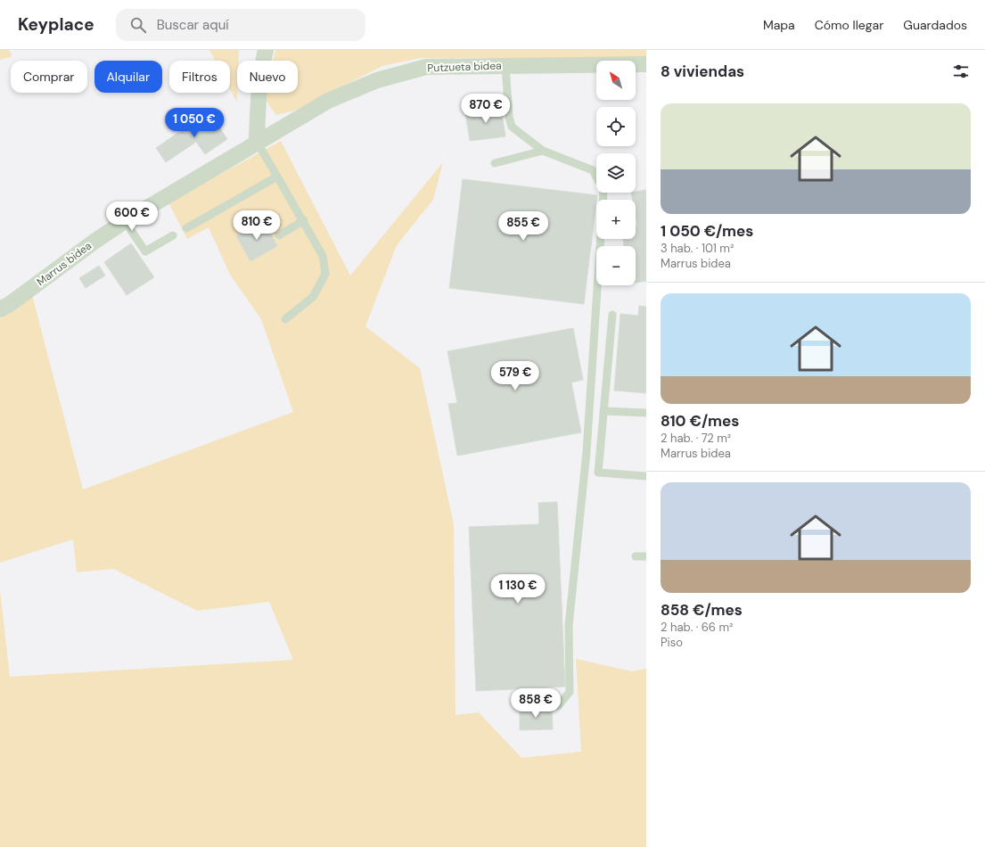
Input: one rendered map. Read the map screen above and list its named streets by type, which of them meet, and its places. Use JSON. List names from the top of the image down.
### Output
{
  "streets": {
    "street": ["Putzueta bidea", "Marrus bidea"]
  },
  "crossings": [
    ["Putzueta bidea", "Marrus bidea"]
  ],
  "north": "top left",
  "page": {
    "header": "Keyplace",
    "search": "Buscar aquí",
    "nav": ["Mapa", "Cómo llegar", "Guardados"],
    "heading": "8 viviendas",
    "map_buttons": ["+", "−"],
    "chip": [
      "Comprar",
      "Alquilar",
      "Filtros",
      "Nuevo"
    ],
    "list": [
      {
        "name": "1 050 €/mes",
        "note": "3 hab. · 101 m² · Marrus bidea"
      },
      {
        "name": "810 €/mes",
        "note": "2 hab. · 72 m² · Marrus bidea"
      },
      {
        "name": "858 €/mes",
        "note": "2 hab. · 66 m² · Piso"
      }
    ],
    "price": [
      "870 €",
      "1 050 €",
      "600 €",
      "810 €",
      "855 €",
      "579 €",
      "1 130 €",
      "858 €"
    ]
  }
}
